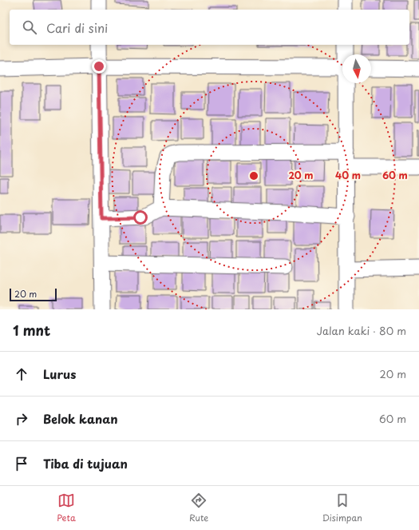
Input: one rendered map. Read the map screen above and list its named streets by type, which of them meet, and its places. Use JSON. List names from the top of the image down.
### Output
{
  "scale_bar": "20 m",
  "north": "bottom",
  "page": {
    "search": "Cari di sini",
    "scale": "20 m",
    "heading": ["1 mnt", "Jalan kaki · 80 m"],
    "list": [
      ["Lurus", "20 m"],
      ["Belok kanan", "60 m"],
      "Tiba di tujuan"
    ],
    "nav": ["Peta", "Rute", "Disimpan"]
  },
  "rings": ["20 m", "40 m", "60 m"]
}
